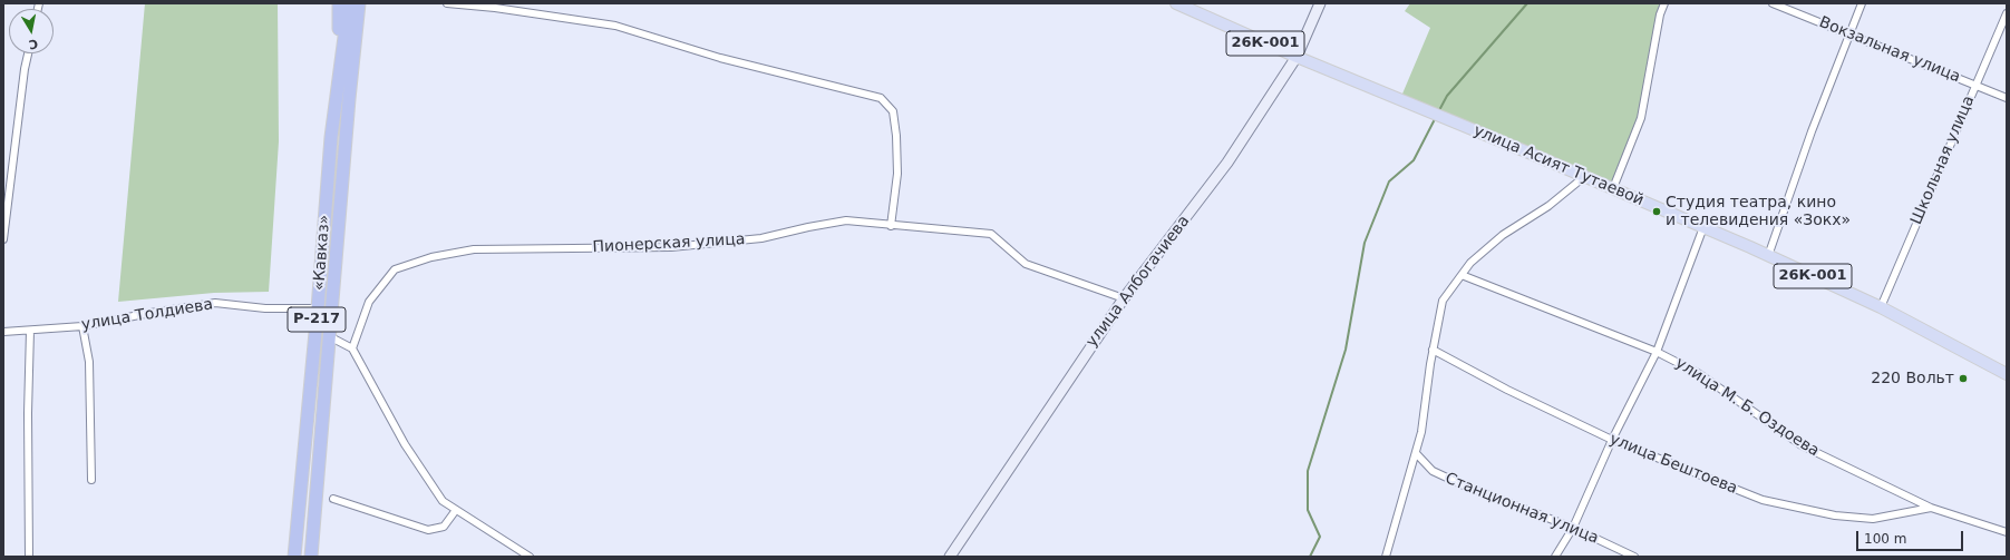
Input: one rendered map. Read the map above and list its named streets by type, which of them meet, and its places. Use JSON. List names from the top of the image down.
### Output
{
  "streets": {
    "highway": ["«Кавказ»", "Р-217"],
    "main road": ["26К-001", "улица Асият Тутаевой"],
    "street": [
      "Вокзальная улица",
      "Школьная улица",
      "Пионерская улица",
      "улица Албогачиева",
      "улица Толдиева",
      "улица М. Б. Оздоева",
      "улица Бештоева",
      "Станционная улица"
    ]
  },
  "crossings": [
    ["Вокзальная улица", "Школьная улица"],
    ["Школьная улица", "улица Асият Тутаевой"],
    ["улица Асият Тутаевой", "улица Албогачиева"],
    ["Пионерская улица", "улица Албогачиева"],
    ["«Кавказ»", "улица Толдиева"],
    ["«Кавказ»", "Р-217"],
    ["улица М. Б. Оздоева", "улица Бештоева"]
  ],
  "places": ["Студия театра, кино и телевидения «Зокх»", "220 Вольт"],
  "scale_bar": "100 m",
  "north": "bottom"
}
